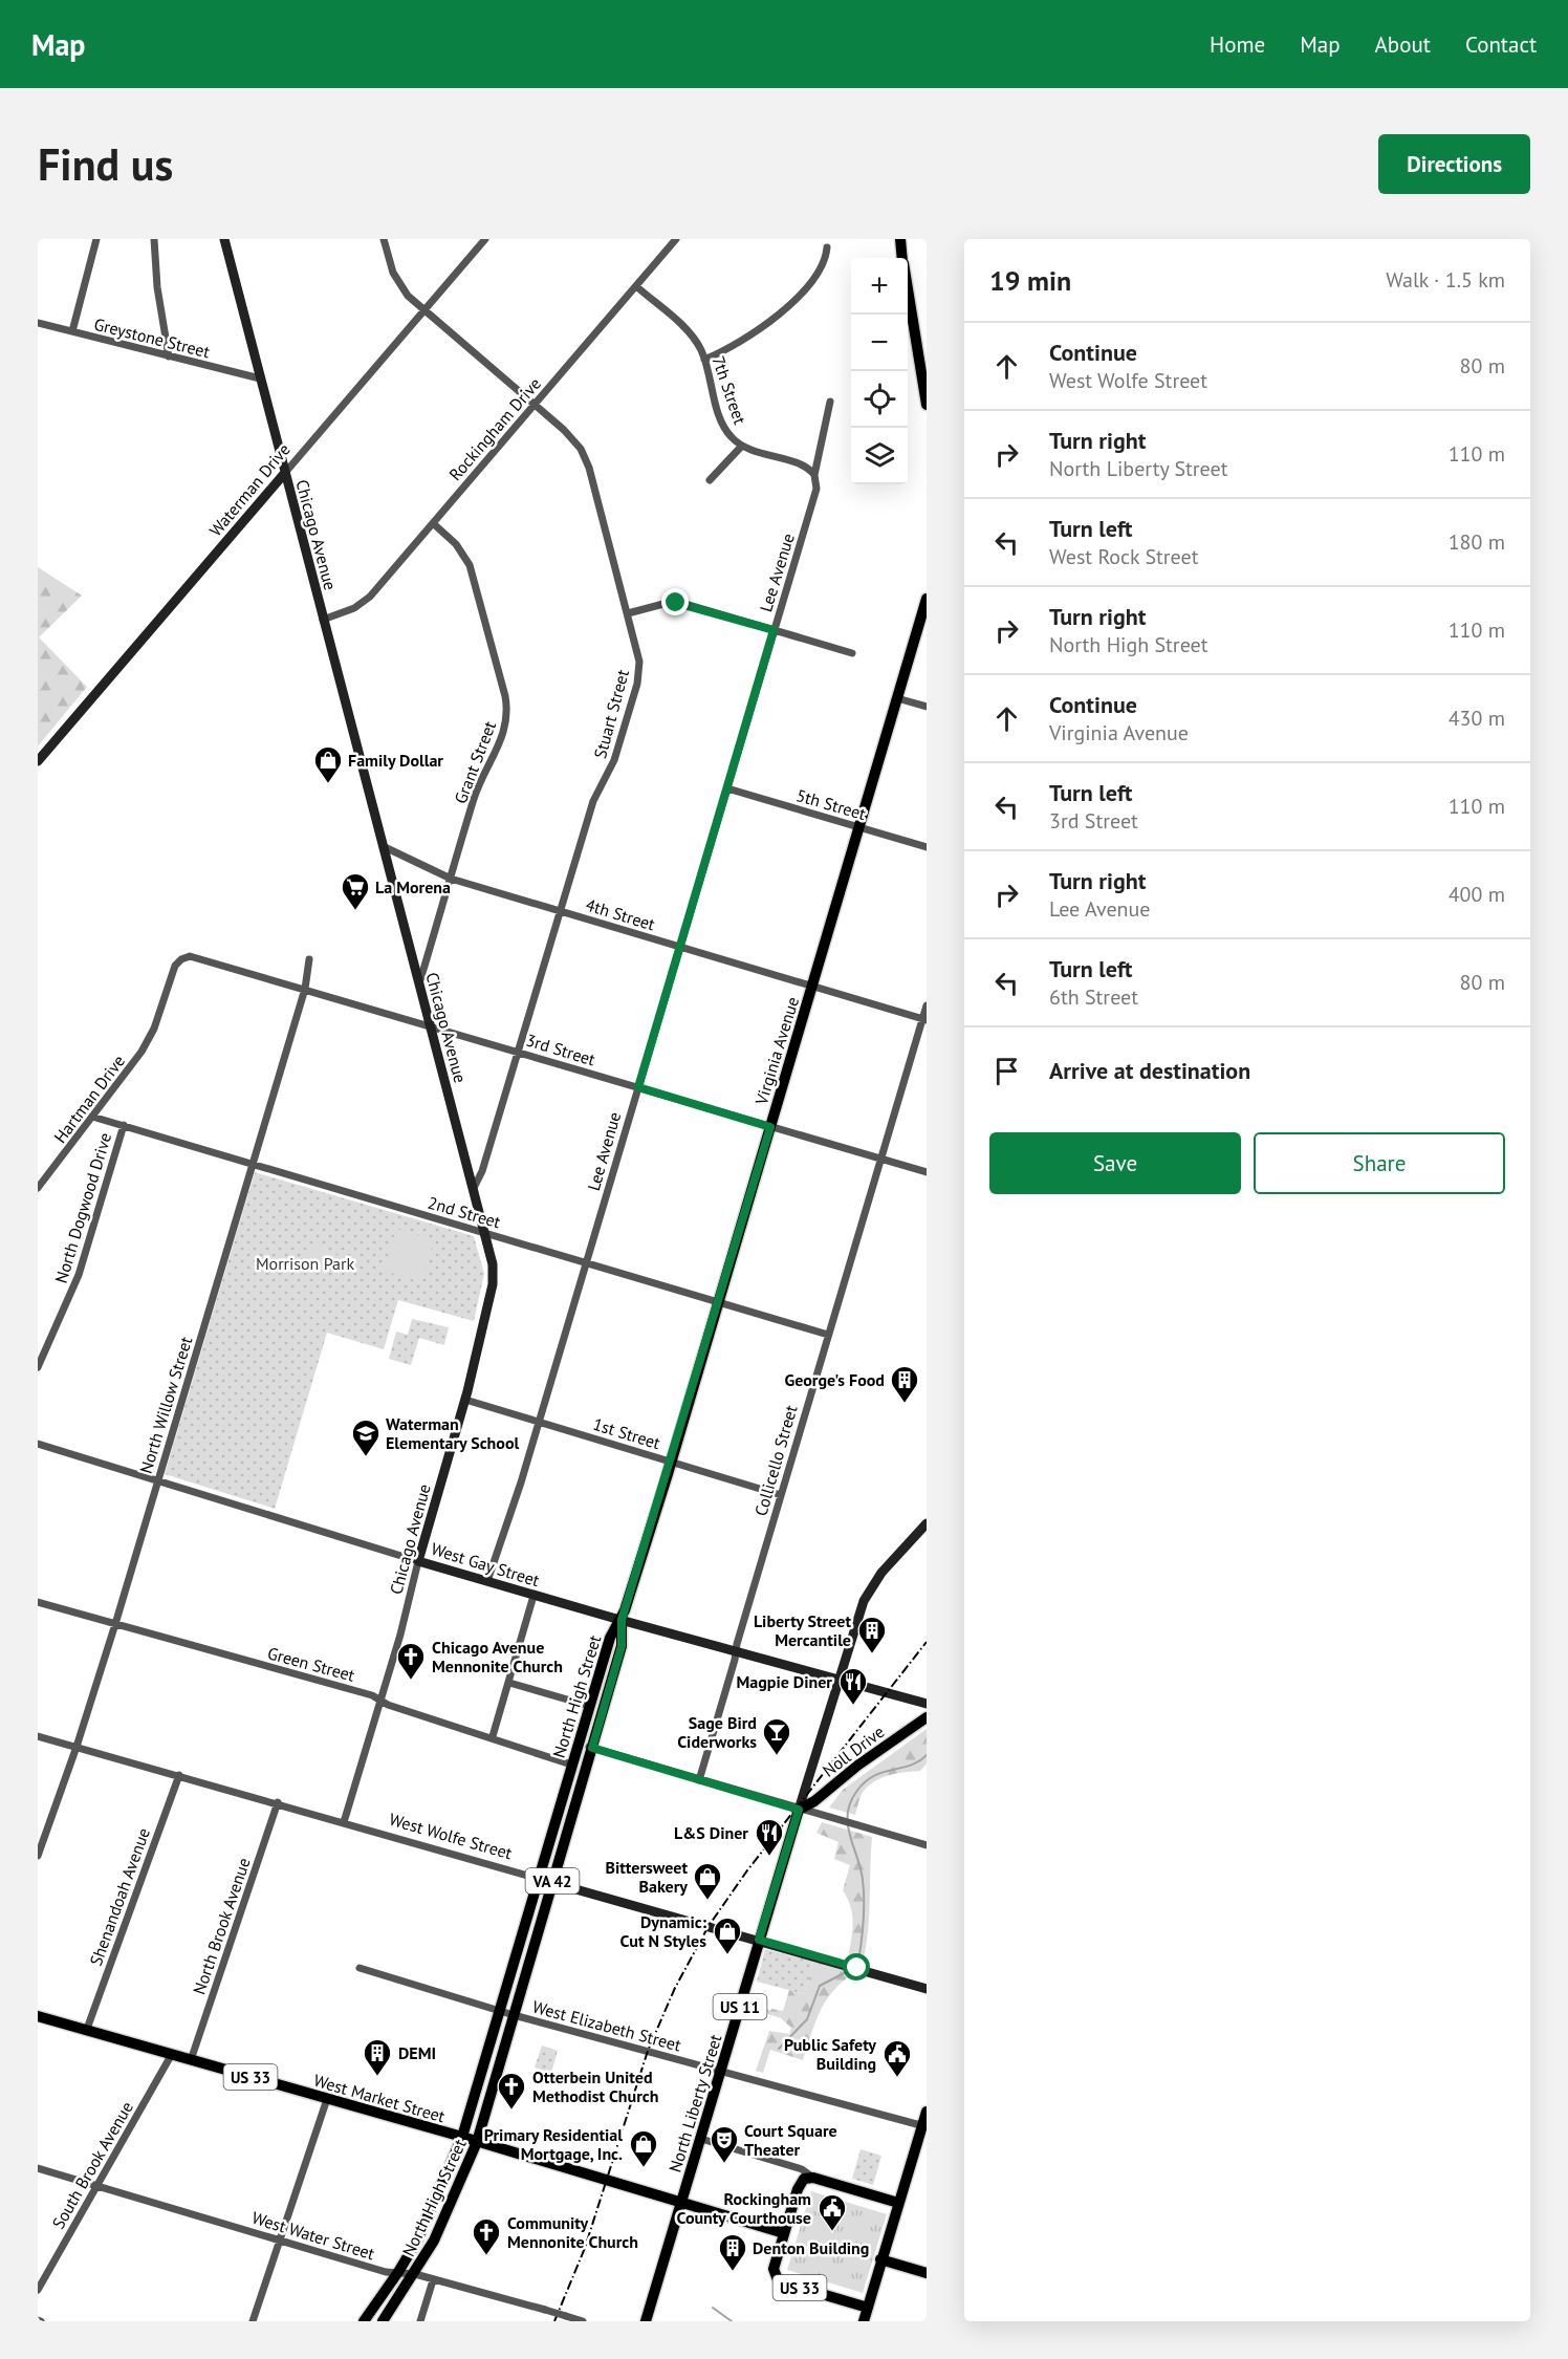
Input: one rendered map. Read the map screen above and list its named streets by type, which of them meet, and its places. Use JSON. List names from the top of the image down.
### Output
{
  "streets": {
    "main road": [
      "Virginia Avenue",
      "North High Street",
      "Noll Drive",
      "VA 42",
      "US 11",
      "US 33",
      "West Market Street",
      "North Liberty Street"
    ],
    "street": [
      "Greystone Street",
      "7th Street",
      "Rockingham Drive",
      "Waterman Drive",
      "Chicago Avenue",
      "Lee Avenue",
      "Stuart Street",
      "Grant Street",
      "5th Street",
      "4th Street",
      "3rd Street",
      "Hartman Drive",
      "North Dogwood Drive",
      "2nd Street",
      "North Willow Street",
      "1st Street",
      "Collicello Street",
      "West Gay Street",
      "Green Street",
      "West Wolfe Street",
      "Shenandoah Avenue",
      "North Brook Avenue",
      "West Elizabeth Street",
      "South Brook Avenue",
      "West Water Street"
    ]
  },
  "crossings": [
    ["Greystone Street", "Chicago Avenue"],
    ["7th Street", "Rockingham Drive"],
    ["7th Street", "Lee Avenue"],
    ["Rockingham Drive", "Chicago Avenue"],
    ["Rockingham Drive", "Stuart Street"],
    ["Rockingham Drive", "Grant Street"],
    ["Waterman Drive", "Chicago Avenue"],
    ["Waterman Drive", "Stuart Street"],
    ["Chicago Avenue", "Stuart Street"],
    ["Chicago Avenue", "Grant Street"],
    ["Chicago Avenue", "4th Street"],
    ["Chicago Avenue", "3rd Street"],
    ["Chicago Avenue", "2nd Street"],
    ["Chicago Avenue", "1st Street"],
    ["Chicago Avenue", "West Gay Street"],
    ["Chicago Avenue", "Green Street"],
    ["Chicago Avenue", "West Wolfe Street"],
    ["Lee Avenue", "5th Street"],
    ["Lee Avenue", "4th Street"],
    ["Lee Avenue", "3rd Street"],
    ["Lee Avenue", "2nd Street"],
    ["Lee Avenue", "1st Street"],
    ["Lee Avenue", "West Gay Street"],
    ["Stuart Street", "4th Street"],
    ["Stuart Street", "3rd Street"],
    ["Grant Street", "4th Street"],
    ["5th Street", "Virginia Avenue"],
    ["4th Street", "Virginia Avenue"],
    ["4th Street", "Collicello Street"],
    ["3rd Street", "Virginia Avenue"],
    ["3rd Street", "Hartman Drive"],
    ["3rd Street", "North Willow Street"],
    ["3rd Street", "Collicello Street"],
    ["Virginia Avenue", "2nd Street"],
    ["Virginia Avenue", "1st Street"],
    ["Virginia Avenue", "West Gay Street"],
    ["Virginia Avenue", "North High Street"],
    ["Hartman Drive", "2nd Street"],
    ["North Dogwood Drive", "2nd Street"],
    ["2nd Street", "North Willow Street"],
    ["2nd Street", "Collicello Street"],
    ["North Willow Street", "West Gay Street"],
    ["North Willow Street", "Green Street"],
    ["North Willow Street", "West Wolfe Street"],
    ["1st Street", "Collicello Street"],
    ["Collicello Street", "West Gay Street"],
    ["West Gay Street", "North High Street"],
    ["West Gay Street", "North Liberty Street"],
    ["Green Street", "North High Street"],
    ["North High Street", "West Wolfe Street"],
    ["North High Street", "VA 42"],
    ["North High Street", "West Elizabeth Street"],
    ["North High Street", "West Market Street"],
    ["North High Street", "West Water Street"],
    ["Noll Drive", "North Liberty Street"],
    ["West Wolfe Street", "Shenandoah Avenue"],
    ["West Wolfe Street", "North Brook Avenue"],
    ["West Wolfe Street", "North Liberty Street"],
    ["VA 42", "West Market Street"],
    ["VA 42", "West Water Street"],
    ["Shenandoah Avenue", "West Market Street"],
    ["North Brook Avenue", "West Market Street"],
    ["US 11", "West Market Street"],
    ["US 11", "North Liberty Street"],
    ["West Elizabeth Street", "North Liberty Street"],
    ["US 33", "West Market Street"],
    ["West Market Street", "North Liberty Street"],
    ["West Market Street", "South Brook Avenue"],
    ["South Brook Avenue", "West Water Street"]
  ],
  "parks": ["Morrison Park"],
  "places": {
    "shop": [
      "Family Dollar",
      "Bittersweet Bakery",
      "Dynamic: Cut N Styles",
      "Primary Residential Mortgage, Inc."
    ],
    "supermarket": ["La Morena"],
    "building": [
      "George's Food",
      "Liberty Street Mercantile",
      "DEMI",
      "Denton Building"
    ],
    "school or university": ["Waterman Elementary School"],
    "church": ["Chicago Avenue Mennonite Church", "Otterbein United Methodist Church", "Community Mennonite Church"],
    "restaurant": ["Magpie Diner", "L&S Diner"],
    "bar": ["Sage Bird Ciderworks"],
    "public building": ["Public Safety Building", "Rockingham County Courthouse"],
    "theatre": ["Court Square Theater"]
  },
  "page": {
    "header": "Map",
    "nav": [
      "Home",
      "Map",
      "About",
      "Contact"
    ],
    "buttons": [
      "Directions",
      ["Save", "Share"]
    ],
    "title": "Find us",
    "heading": ["19 min", "Walk · 1.5 km"],
    "map_buttons": ["+", "−"],
    "list": [
      ["Continue", "West Wolfe Street", "80 m"],
      ["Turn right", "North Liberty Street", "110 m"],
      ["Turn left", "West Rock Street", "180 m"],
      ["Turn right", "North High Street", "110 m"],
      ["Continue", "Virginia Avenue", "430 m"],
      ["Turn left", "3rd Street", "110 m"],
      ["Turn right", "Lee Avenue", "400 m"],
      ["Turn left", "6th Street", "80 m"],
      "Arrive at destination"
    ]
  }
}
